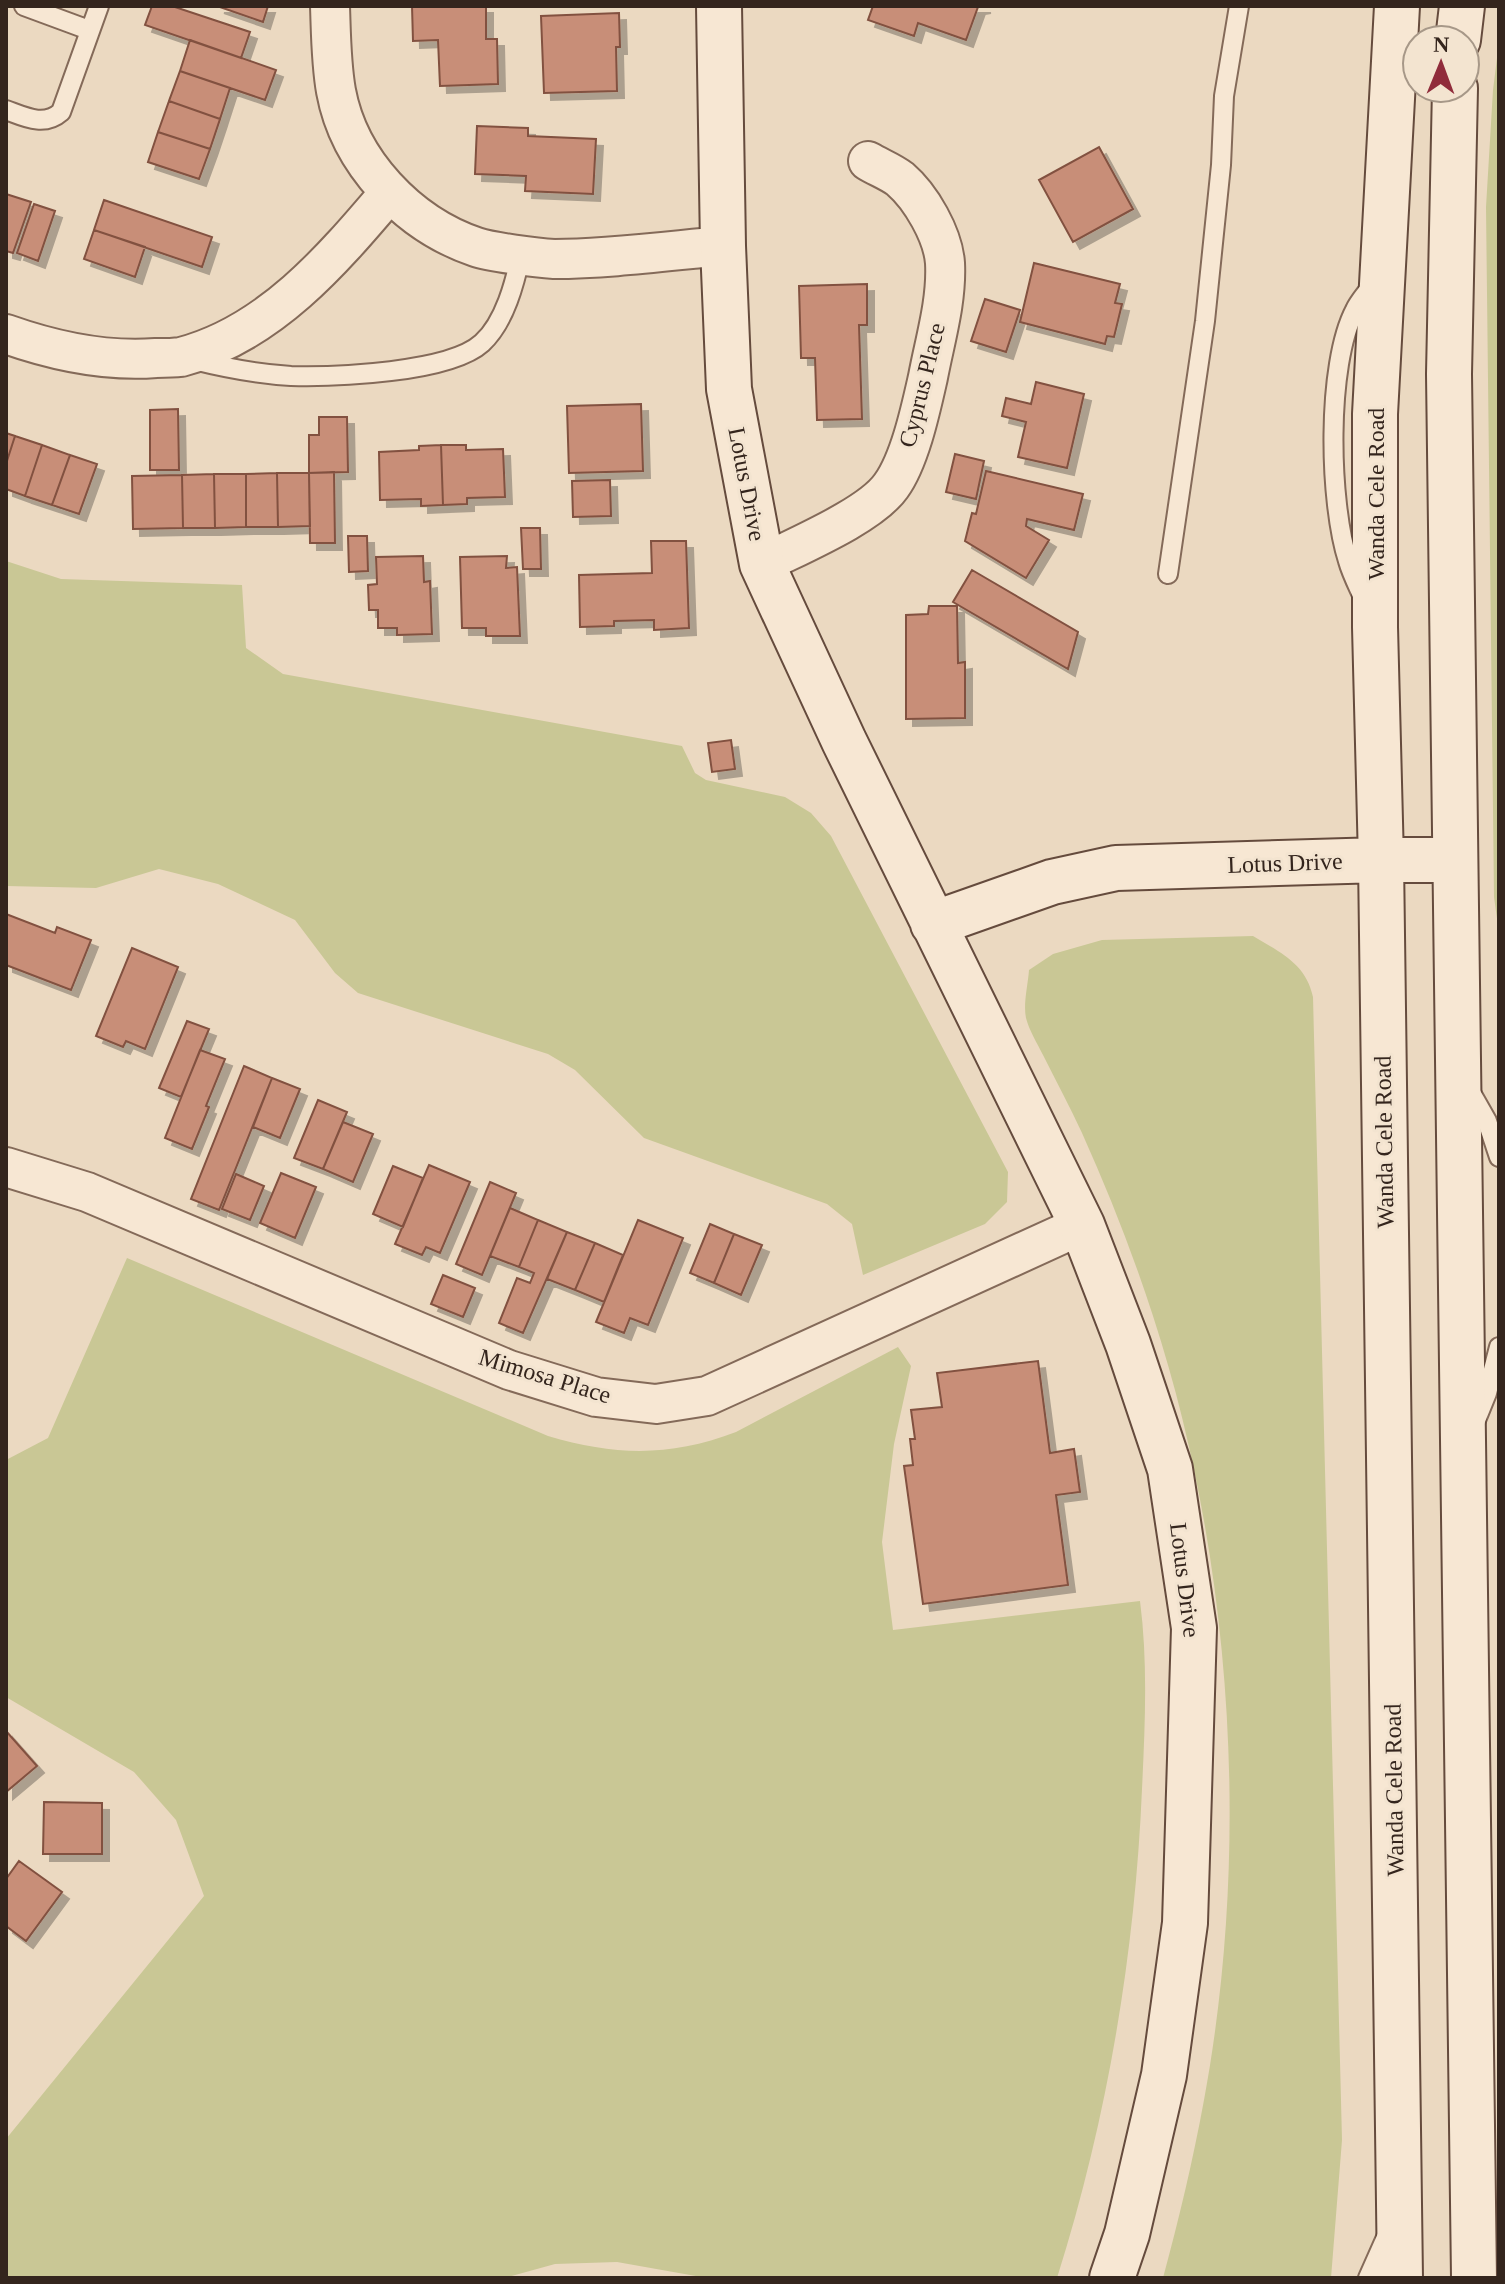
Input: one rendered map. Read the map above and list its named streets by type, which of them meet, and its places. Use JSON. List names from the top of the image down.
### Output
{
  "streets": {
    "street": [
      "Cyprus Place",
      "Lotus Drive",
      "Wanda Cele Road",
      "Mimosa Place"
    ]
  },
  "crossings": [
    ["Cyprus Place", "Lotus Drive"],
    ["Lotus Drive", "Wanda Cele Road"],
    ["Lotus Drive", "Mimosa Place"]
  ],
  "north": "top"
}
